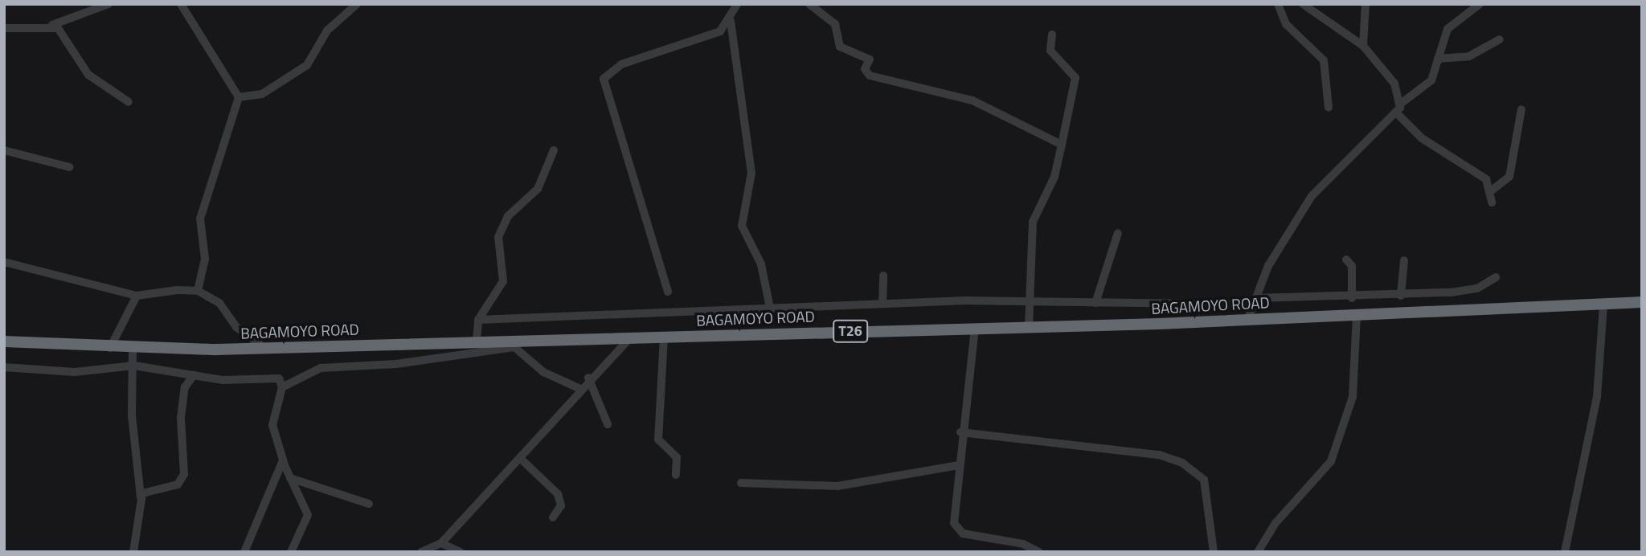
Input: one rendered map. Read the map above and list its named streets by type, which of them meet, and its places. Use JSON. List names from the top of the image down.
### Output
{
  "streets": {
    "highway": ["BAGAMOYO ROAD", "T26"]
  }
}
